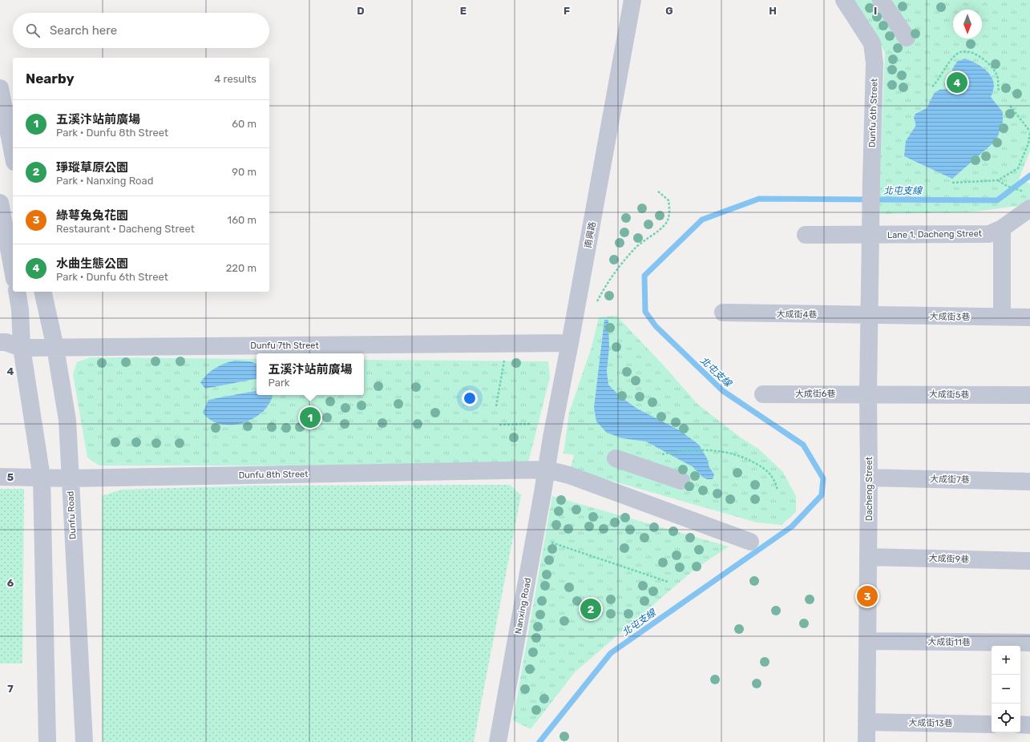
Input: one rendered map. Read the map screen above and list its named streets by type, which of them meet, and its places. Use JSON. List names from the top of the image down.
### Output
{
  "streets": {
    "street": [
      "Dunfu 6th Street",
      "Lane 1, Dacheng Street",
      "南興路",
      "大成街4巷",
      "大成街3巷",
      "Dunfu 7th Street",
      "大成街6巷",
      "大成街5巷",
      "Dunfu 8th Street",
      "大成街7巷",
      "Dacheng Street",
      "Dunfu Road",
      "大成街9巷",
      "Nanxing Road",
      "大成街11巷",
      "大成街13巷"
    ]
  },
  "crossings": [
    ["Dunfu 6th Street", "Lane 1, Dacheng Street"],
    ["Dunfu 6th Street", "Dacheng Street"],
    ["Lane 1, Dacheng Street", "Dacheng Street"],
    ["南興路", "Dunfu 7th Street"],
    ["南興路", "Dunfu 8th Street"],
    ["南興路", "Nanxing Road"],
    ["大成街4巷", "大成街3巷"],
    ["大成街4巷", "Dacheng Street"],
    ["大成街3巷", "Dacheng Street"],
    ["Dunfu 7th Street", "Dunfu Road"],
    ["大成街6巷", "大成街5巷"],
    ["大成街6巷", "Dacheng Street"],
    ["大成街5巷", "Dacheng Street"],
    ["Dunfu 8th Street", "Dunfu Road"],
    ["Dunfu 8th Street", "Nanxing Road"],
    ["大成街7巷", "Dacheng Street"],
    ["Dacheng Street", "大成街9巷"],
    ["Dacheng Street", "大成街11巷"],
    ["Dacheng Street", "大成街13巷"]
  ],
  "water": ["北屯支線"],
  "north": "bottom",
  "page": {
    "search": "Search here",
    "heading": ["Nearby", "4 results"],
    "pins": [
      "4",
      "1",
      "3",
      "2"
    ],
    "list": [
      {
        "mark": "1",
        "name": "五溪汴站前廣場",
        "note": "Park · Dunfu 8th Street",
        "value": "60 m"
      },
      {
        "mark": "2",
        "name": "琤瑽草原公園",
        "note": "Park · Nanxing Road",
        "value": "90 m"
      },
      {
        "mark": "3",
        "name": "綠萼兔兔花園",
        "note": "Restaurant · Dacheng Street",
        "value": "160 m"
      },
      {
        "mark": "4",
        "name": "水曲生態公園",
        "note": "Park · Dunfu 6th Street",
        "value": "220 m"
      }
    ],
    "popup": ["五溪汴站前廣場", "Park"],
    "map_buttons": ["+", "−"]
  },
  "grid": {
    "columns": [
      "D",
      "E",
      "F",
      "G",
      "H",
      "I"
    ],
    "rows": [
      "4",
      "5",
      "6",
      "7"
    ]
  }
}
